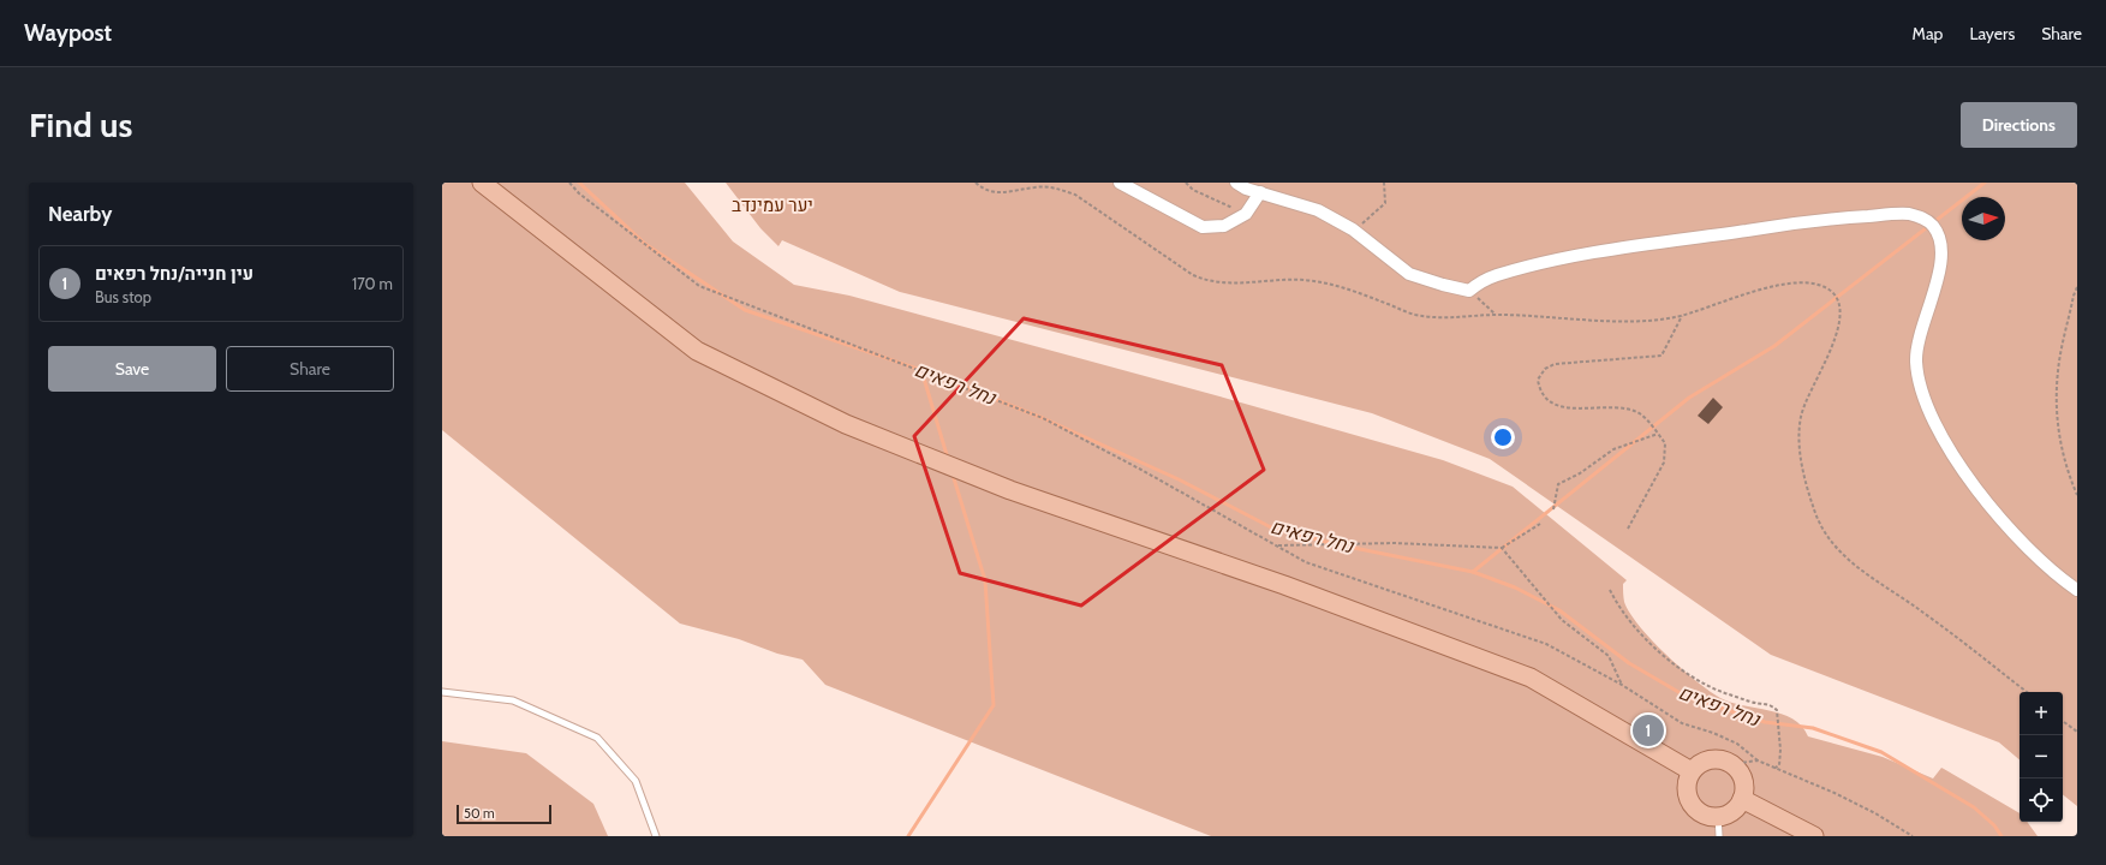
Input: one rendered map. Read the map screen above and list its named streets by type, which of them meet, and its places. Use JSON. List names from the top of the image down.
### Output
{
  "water": ["נחל רפאים"],
  "parks": ["יער עמינדב"],
  "scale_bar": "50 m",
  "north": "right",
  "page": {
    "header": "Waypost",
    "nav": ["Map", "Layers", "Share"],
    "buttons": [
      "Directions",
      ["Save", "Share"]
    ],
    "title": "Find us",
    "heading": "Nearby",
    "list": [
      {
        "mark": "1",
        "name": "עין חנייה/נחל רפאים",
        "note": "Bus stop",
        "value": "170 m"
      }
    ],
    "map_buttons": ["+", "−"],
    "pins": "1",
    "scale": "50 m"
  }
}
